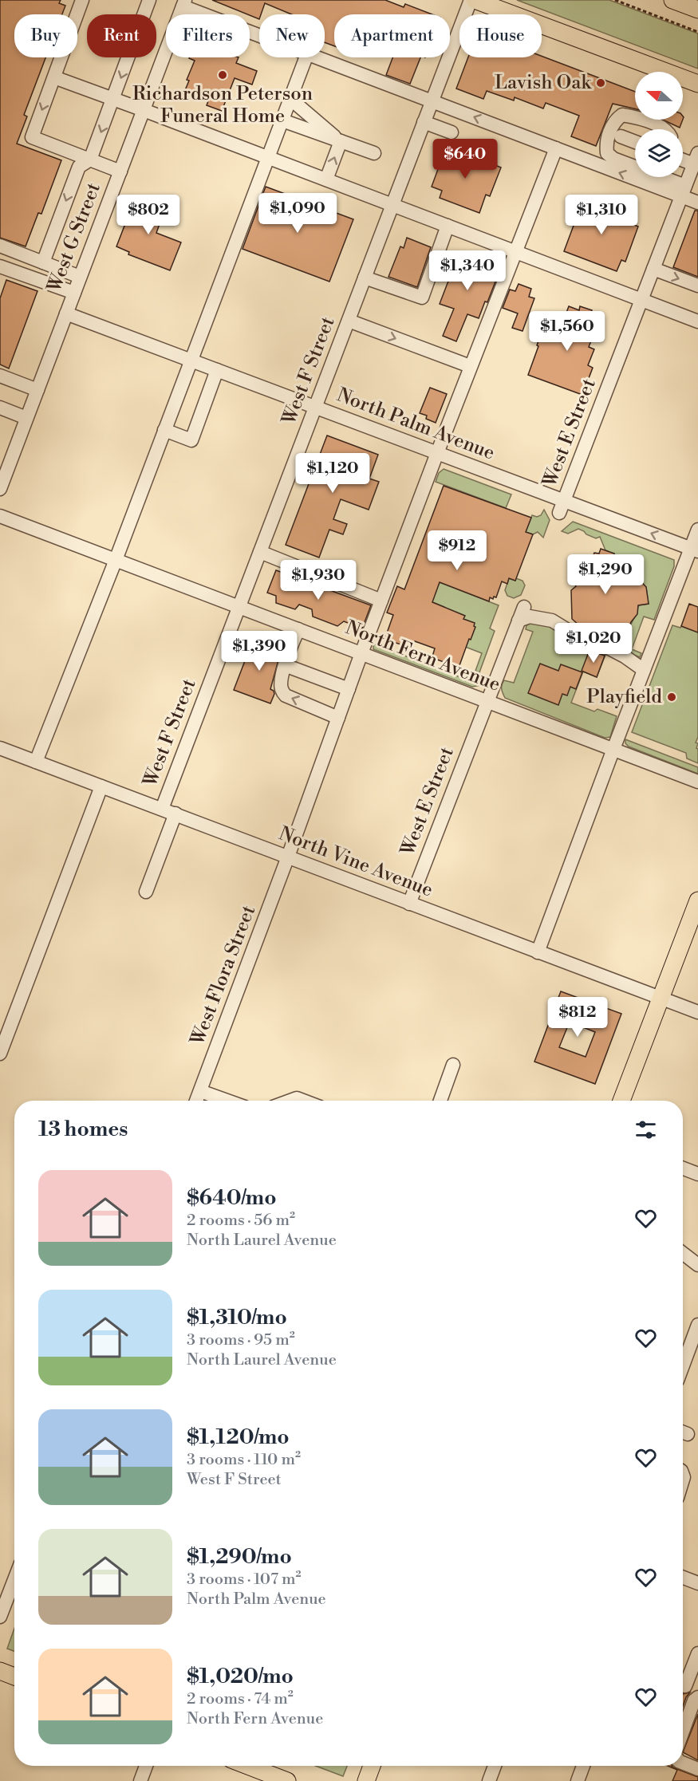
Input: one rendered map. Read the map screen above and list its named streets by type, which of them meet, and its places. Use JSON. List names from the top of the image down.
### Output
{
  "streets": {
    "street": [
      "West G Street",
      "West F Street",
      "North Palm Avenue",
      "West E Street",
      "North Fern Avenue",
      "North Vine Avenue",
      "West Flora Street"
    ]
  },
  "crossings": [
    ["West G Street", "North Palm Avenue"],
    ["West F Street", "North Palm Avenue"],
    ["West F Street", "North Fern Avenue"],
    ["West F Street", "North Vine Avenue"],
    ["North Palm Avenue", "West E Street"],
    ["North Palm Avenue", "West Flora Street"],
    ["West E Street", "North Fern Avenue"],
    ["West E Street", "North Vine Avenue"],
    ["North Fern Avenue", "West Flora Street"],
    ["North Vine Avenue", "West Flora Street"]
  ],
  "places": ["Richardson Peterson Funeral Home", "Lavish Oak", "Playfield"],
  "north": "left",
  "page": {
    "chip": [
      "Buy",
      "Rent",
      "Filters",
      "New",
      "Apartment",
      "House"
    ],
    "price": [
      "$640",
      "$1,090",
      "$802",
      "$1,310",
      "$1,340",
      "$1,560",
      "$1,120",
      "$912",
      "$1,290",
      "$1,930",
      "$1,020",
      "$1,390",
      "$812"
    ],
    "heading": "13 homes",
    "list": [
      {
        "name": "$640/mo",
        "note": "2 rooms · 56 m² · North Laurel Avenue"
      },
      {
        "name": "$1,310/mo",
        "note": "3 rooms · 95 m² · North Laurel Avenue"
      },
      {
        "name": "$1,120/mo",
        "note": "3 rooms · 110 m² · West F Street"
      },
      {
        "name": "$1,290/mo",
        "note": "3 rooms · 107 m² · North Palm Avenue"
      },
      {
        "name": "$1,020/mo",
        "note": "2 rooms · 74 m² · North Fern Avenue"
      }
    ]
  }
}
